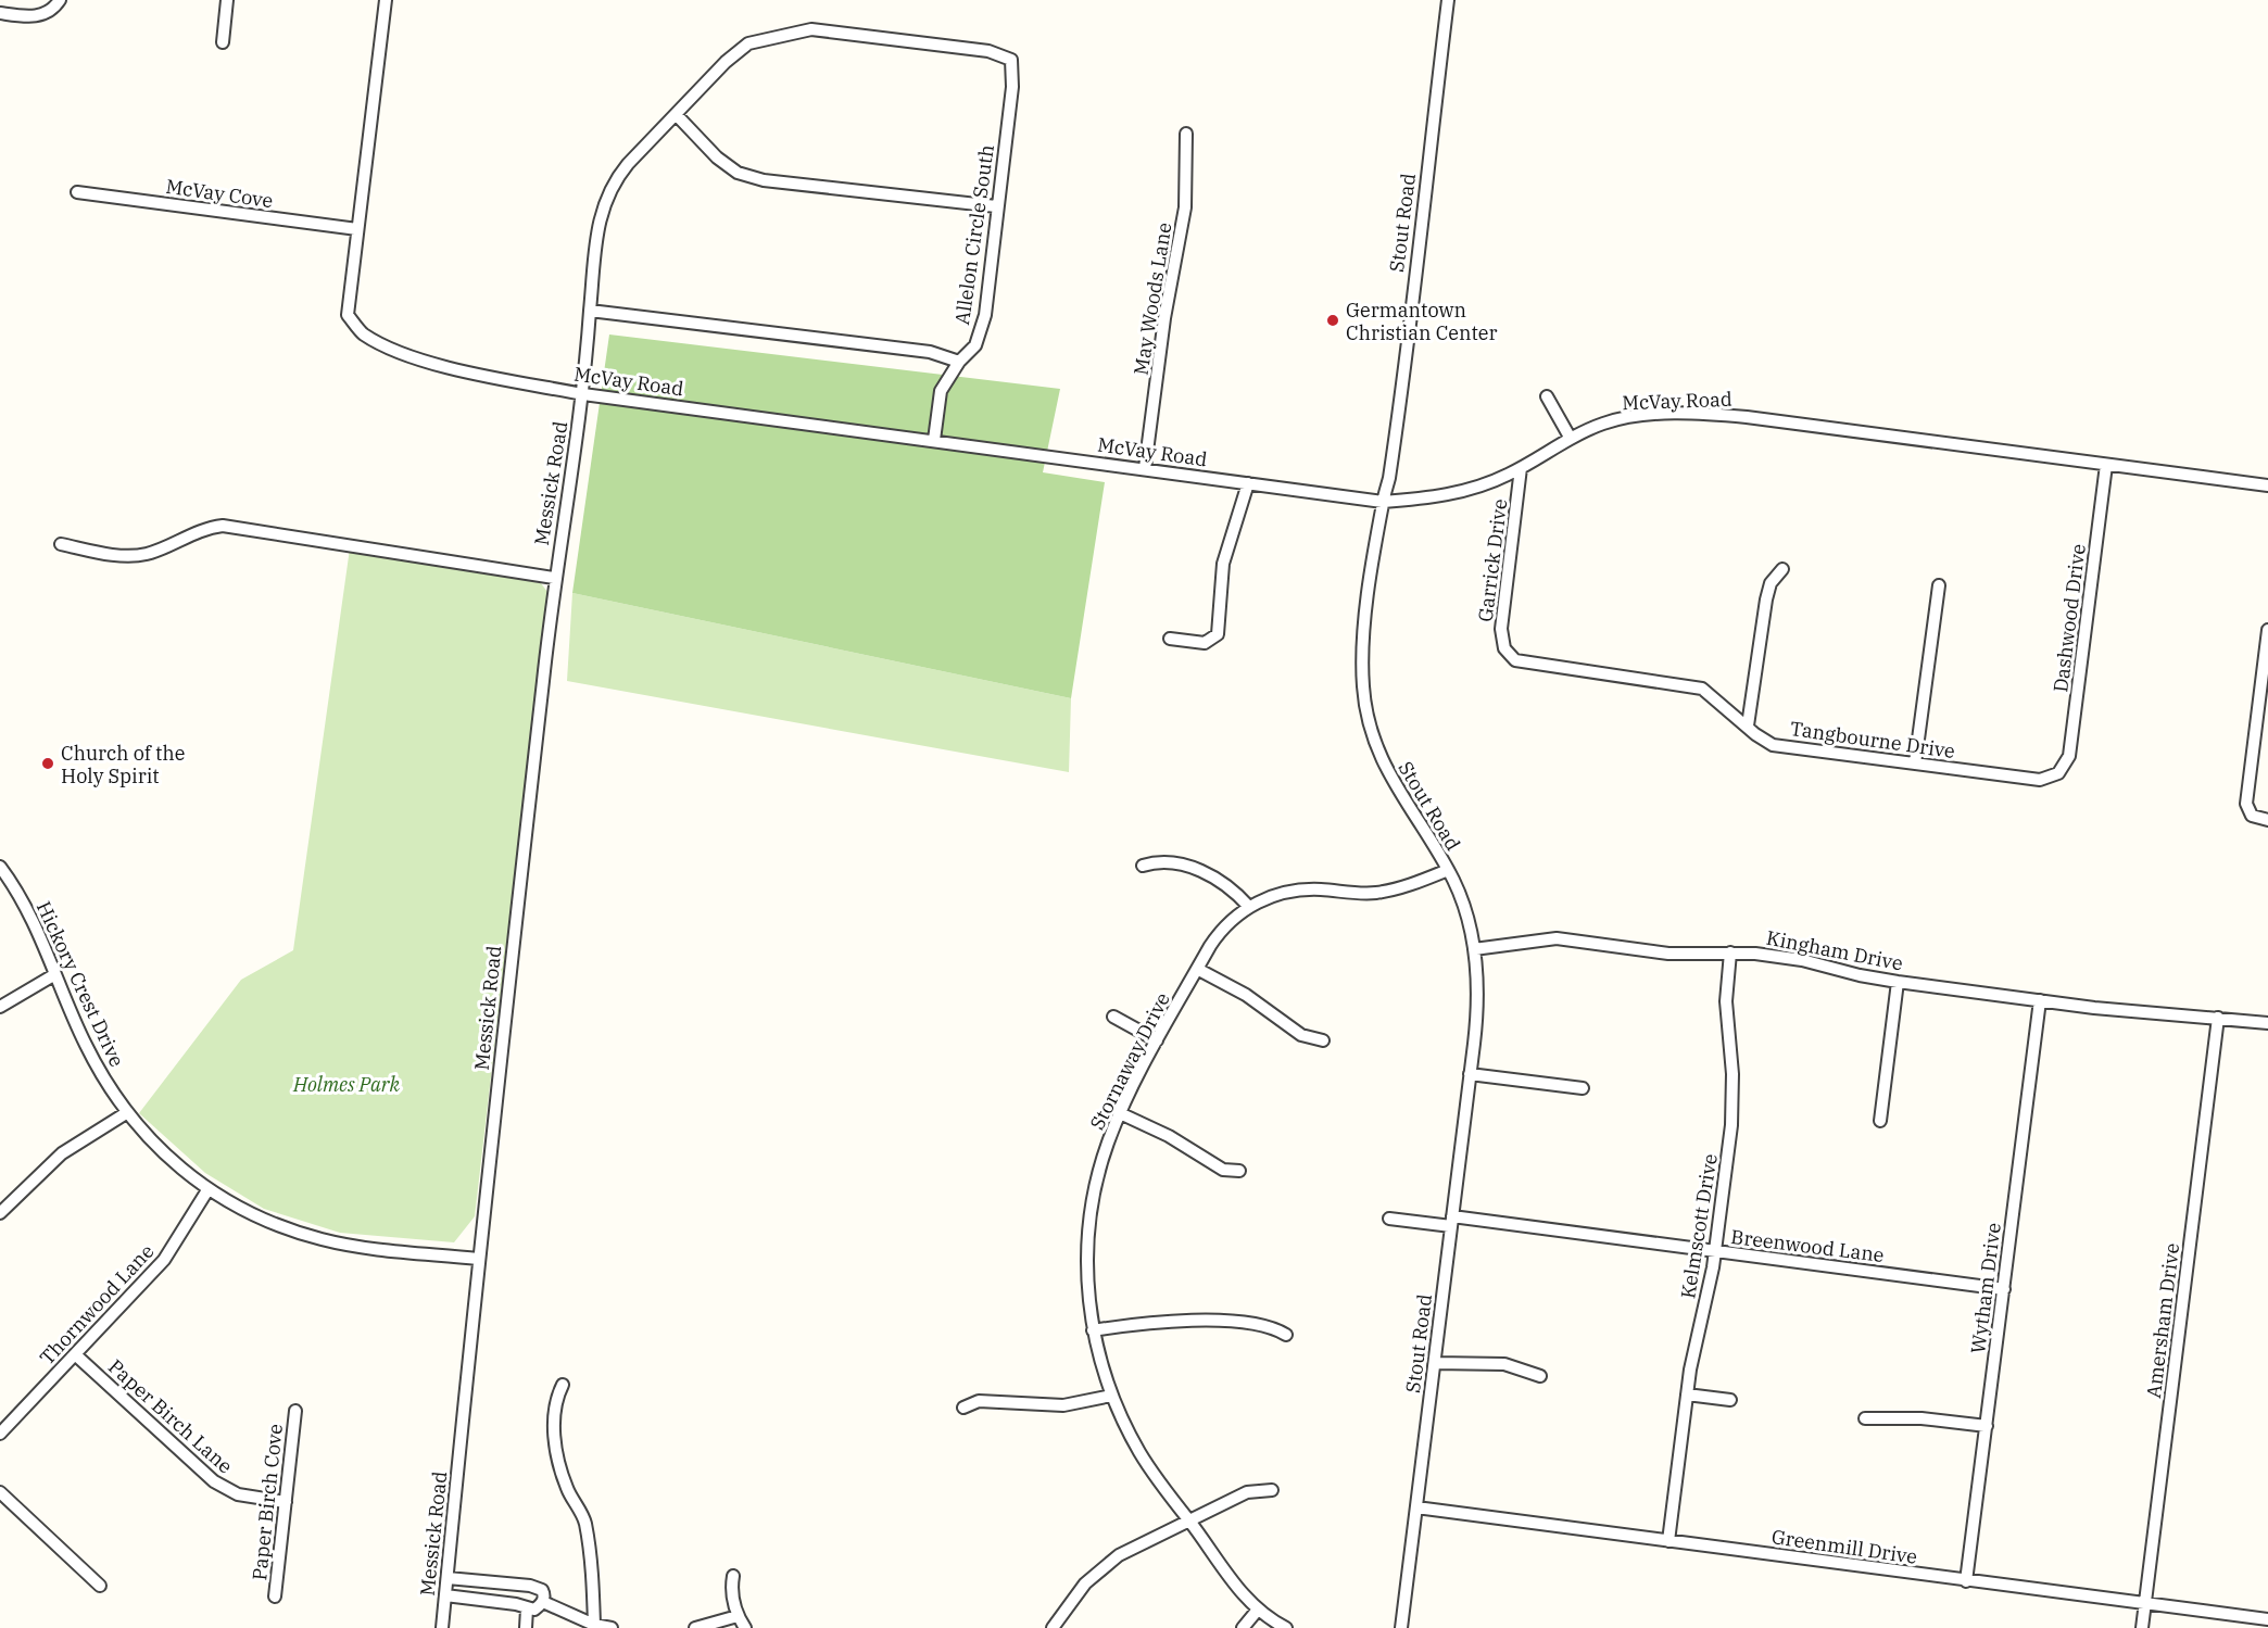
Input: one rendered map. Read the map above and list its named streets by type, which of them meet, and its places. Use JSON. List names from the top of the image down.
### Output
{
  "streets": {
    "street": [
      "McVay Cove",
      "Stout Road",
      "Allelon Circle South",
      "May Woods Lane",
      "McVay Road",
      "Messick Road",
      "Garrick Drive",
      "Dashwood Drive",
      "Tangbourne Drive",
      "Kingham Drive",
      "Hickory Crest Drive",
      "Stornaway Drive",
      "Kelmscott Drive",
      "Breenwood Lane",
      "Wytham Drive",
      "Thornwood Lane",
      "Amersham Drive",
      "Paper Birch Lane",
      "Paper Birch Cove",
      "Greenmill Drive"
    ]
  },
  "crossings": [
    ["McVay Cove", "McVay Road"],
    ["Stout Road", "McVay Road"],
    ["Stout Road", "Kingham Drive"],
    ["Stout Road", "Stornaway Drive"],
    ["Stout Road", "Breenwood Lane"],
    ["Stout Road", "Greenmill Drive"],
    ["Allelon Circle South", "McVay Road"],
    ["Allelon Circle South", "Messick Road"],
    ["May Woods Lane", "McVay Road"],
    ["McVay Road", "Messick Road"],
    ["McVay Road", "Garrick Drive"],
    ["McVay Road", "Dashwood Drive"],
    ["Messick Road", "Hickory Crest Drive"],
    ["Garrick Drive", "Tangbourne Drive"],
    ["Dashwood Drive", "Tangbourne Drive"],
    ["Kingham Drive", "Kelmscott Drive"],
    ["Kingham Drive", "Wytham Drive"],
    ["Kingham Drive", "Amersham Drive"],
    ["Hickory Crest Drive", "Thornwood Lane"],
    ["Kelmscott Drive", "Breenwood Lane"],
    ["Kelmscott Drive", "Greenmill Drive"],
    ["Breenwood Lane", "Wytham Drive"],
    ["Wytham Drive", "Greenmill Drive"],
    ["Thornwood Lane", "Paper Birch Lane"],
    ["Amersham Drive", "Greenmill Drive"],
    ["Paper Birch Lane", "Paper Birch Cove"]
  ],
  "parks": ["Holmes Park"],
  "places": ["Germantown Christian Center", "Church of the Holy Spirit"]
}
